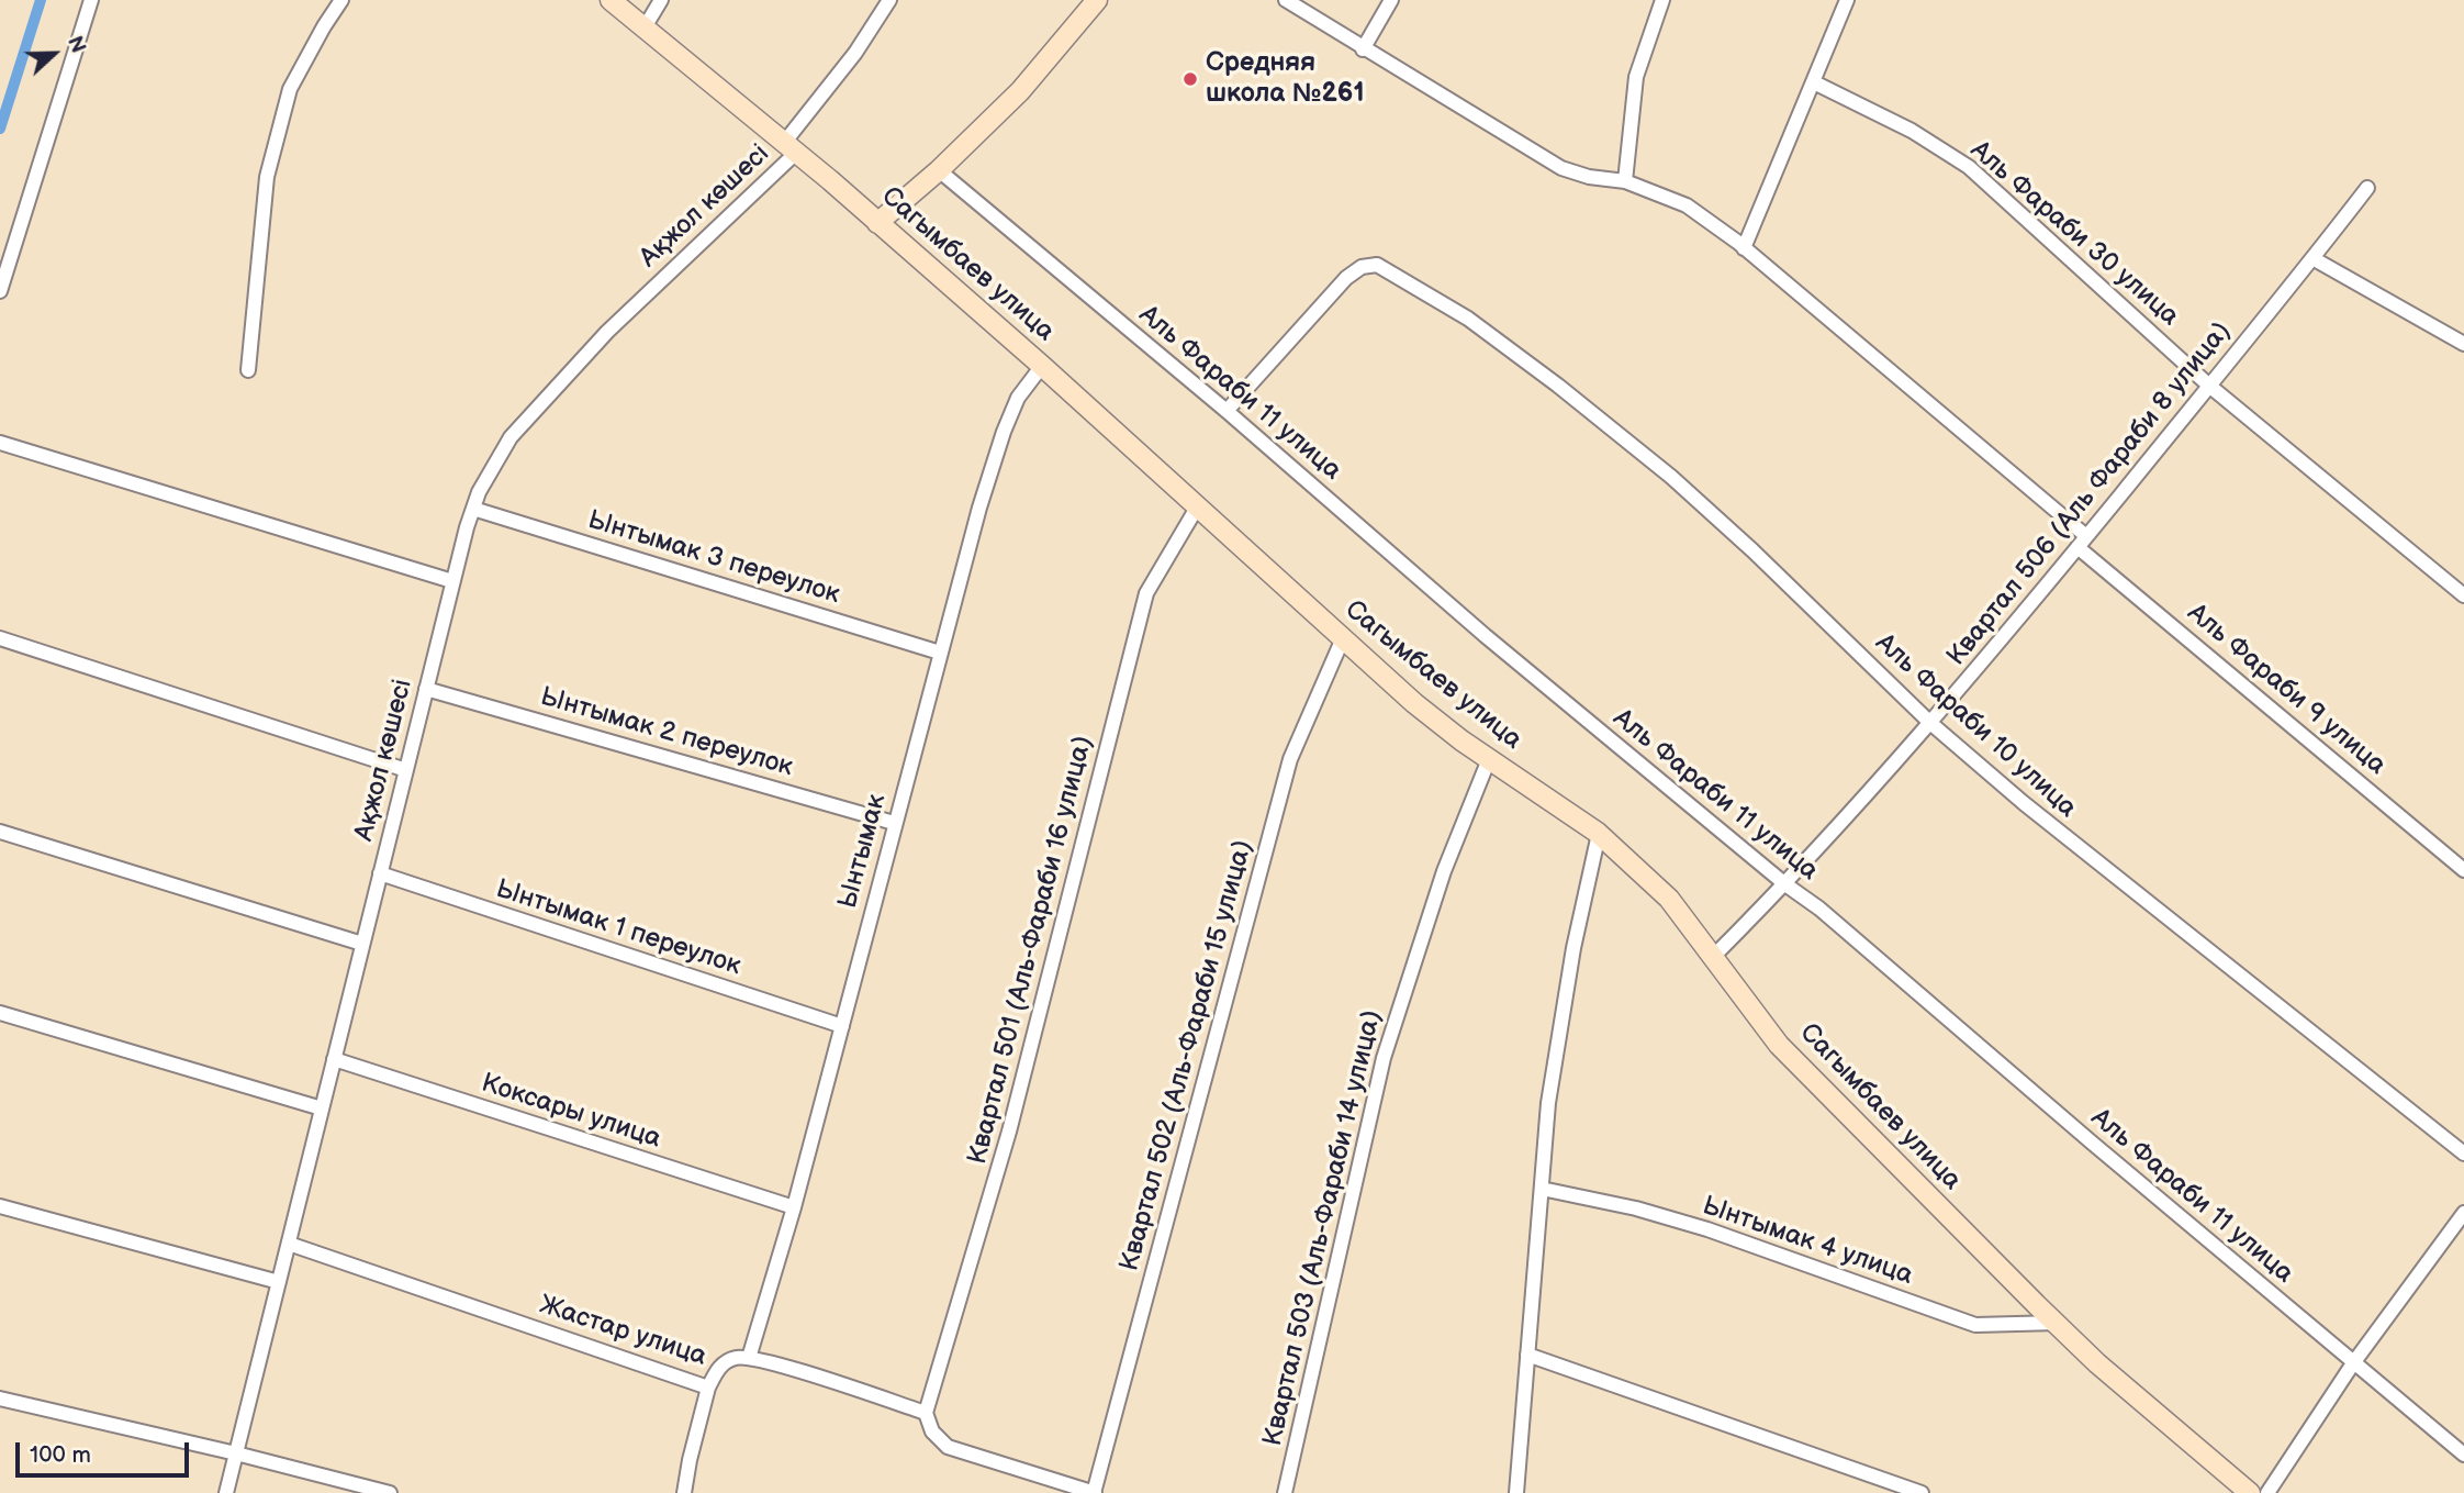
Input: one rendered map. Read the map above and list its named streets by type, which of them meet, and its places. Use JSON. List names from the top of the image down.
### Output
{
  "streets": {
    "street": [
      "Ақжол көшесі",
      "Аль Фараби 30 улица",
      "Сагымбаев улица",
      "Аль Фараби 11 улица",
      "Квартал 506 (Аль Фараби 8 улица)",
      "Ынтымак 3 переулок",
      "Аль Фараби 9 улица",
      "Аль Фараби 10 улица",
      "Ынтымак 2 переулок",
      "Ынтымак",
      "Ынтымак 1 переулок",
      "Квартал 501 (Аль-Фараби 16 улица)",
      "Квартал 502 (Аль-Фараби 15 улица)",
      "Коксары улица",
      "Квартал 503 (Аль-Фараби 14 улица)",
      "Ынтымак 4 улица",
      "Жастар улица"
    ]
  },
  "crossings": [
    ["Ақжол көшесі", "Сагымбаев улица"],
    ["Ақжол көшесі", "Ынтымак 3 переулок"],
    ["Ақжол көшесі", "Ынтымак 2 переулок"],
    ["Ақжол көшесі", "Ынтымак 1 переулок"],
    ["Ақжол көшесі", "Коксары улица"],
    ["Ақжол көшесі", "Жастар улица"],
    ["Аль Фараби 30 улица", "Квартал 506 (Аль Фараби 8 улица)"],
    ["Сагымбаев улица", "Квартал 506 (Аль Фараби 8 улица)"],
    ["Сагымбаев улица", "Ынтымак"],
    ["Сагымбаев улица", "Квартал 501 (Аль-Фараби 16 улица)"],
    ["Сагымбаев улица", "Квартал 502 (Аль-Фараби 15 улица)"],
    ["Сагымбаев улица", "Квартал 503 (Аль-Фараби 14 улица)"],
    ["Сагымбаев улица", "Ынтымак 4 улица"],
    ["Аль Фараби 11 улица", "Квартал 506 (Аль Фараби 8 улица)"],
    ["Аль Фараби 11 улица", "Аль Фараби 10 улица"],
    ["Квартал 506 (Аль Фараби 8 улица)", "Аль Фараби 9 улица"],
    ["Квартал 506 (Аль Фараби 8 улица)", "Аль Фараби 10 улица"],
    ["Ынтымак 3 переулок", "Ынтымак"],
    ["Ынтымак 2 переулок", "Ынтымак"],
    ["Ынтымак", "Ынтымак 1 переулок"],
    ["Ынтымак", "Коксары улица"],
    ["Ынтымак", "Жастар улица"]
  ],
  "places": ["Средняя школа №261"],
  "scale_bar": "100 m",
  "north": "right"
}
